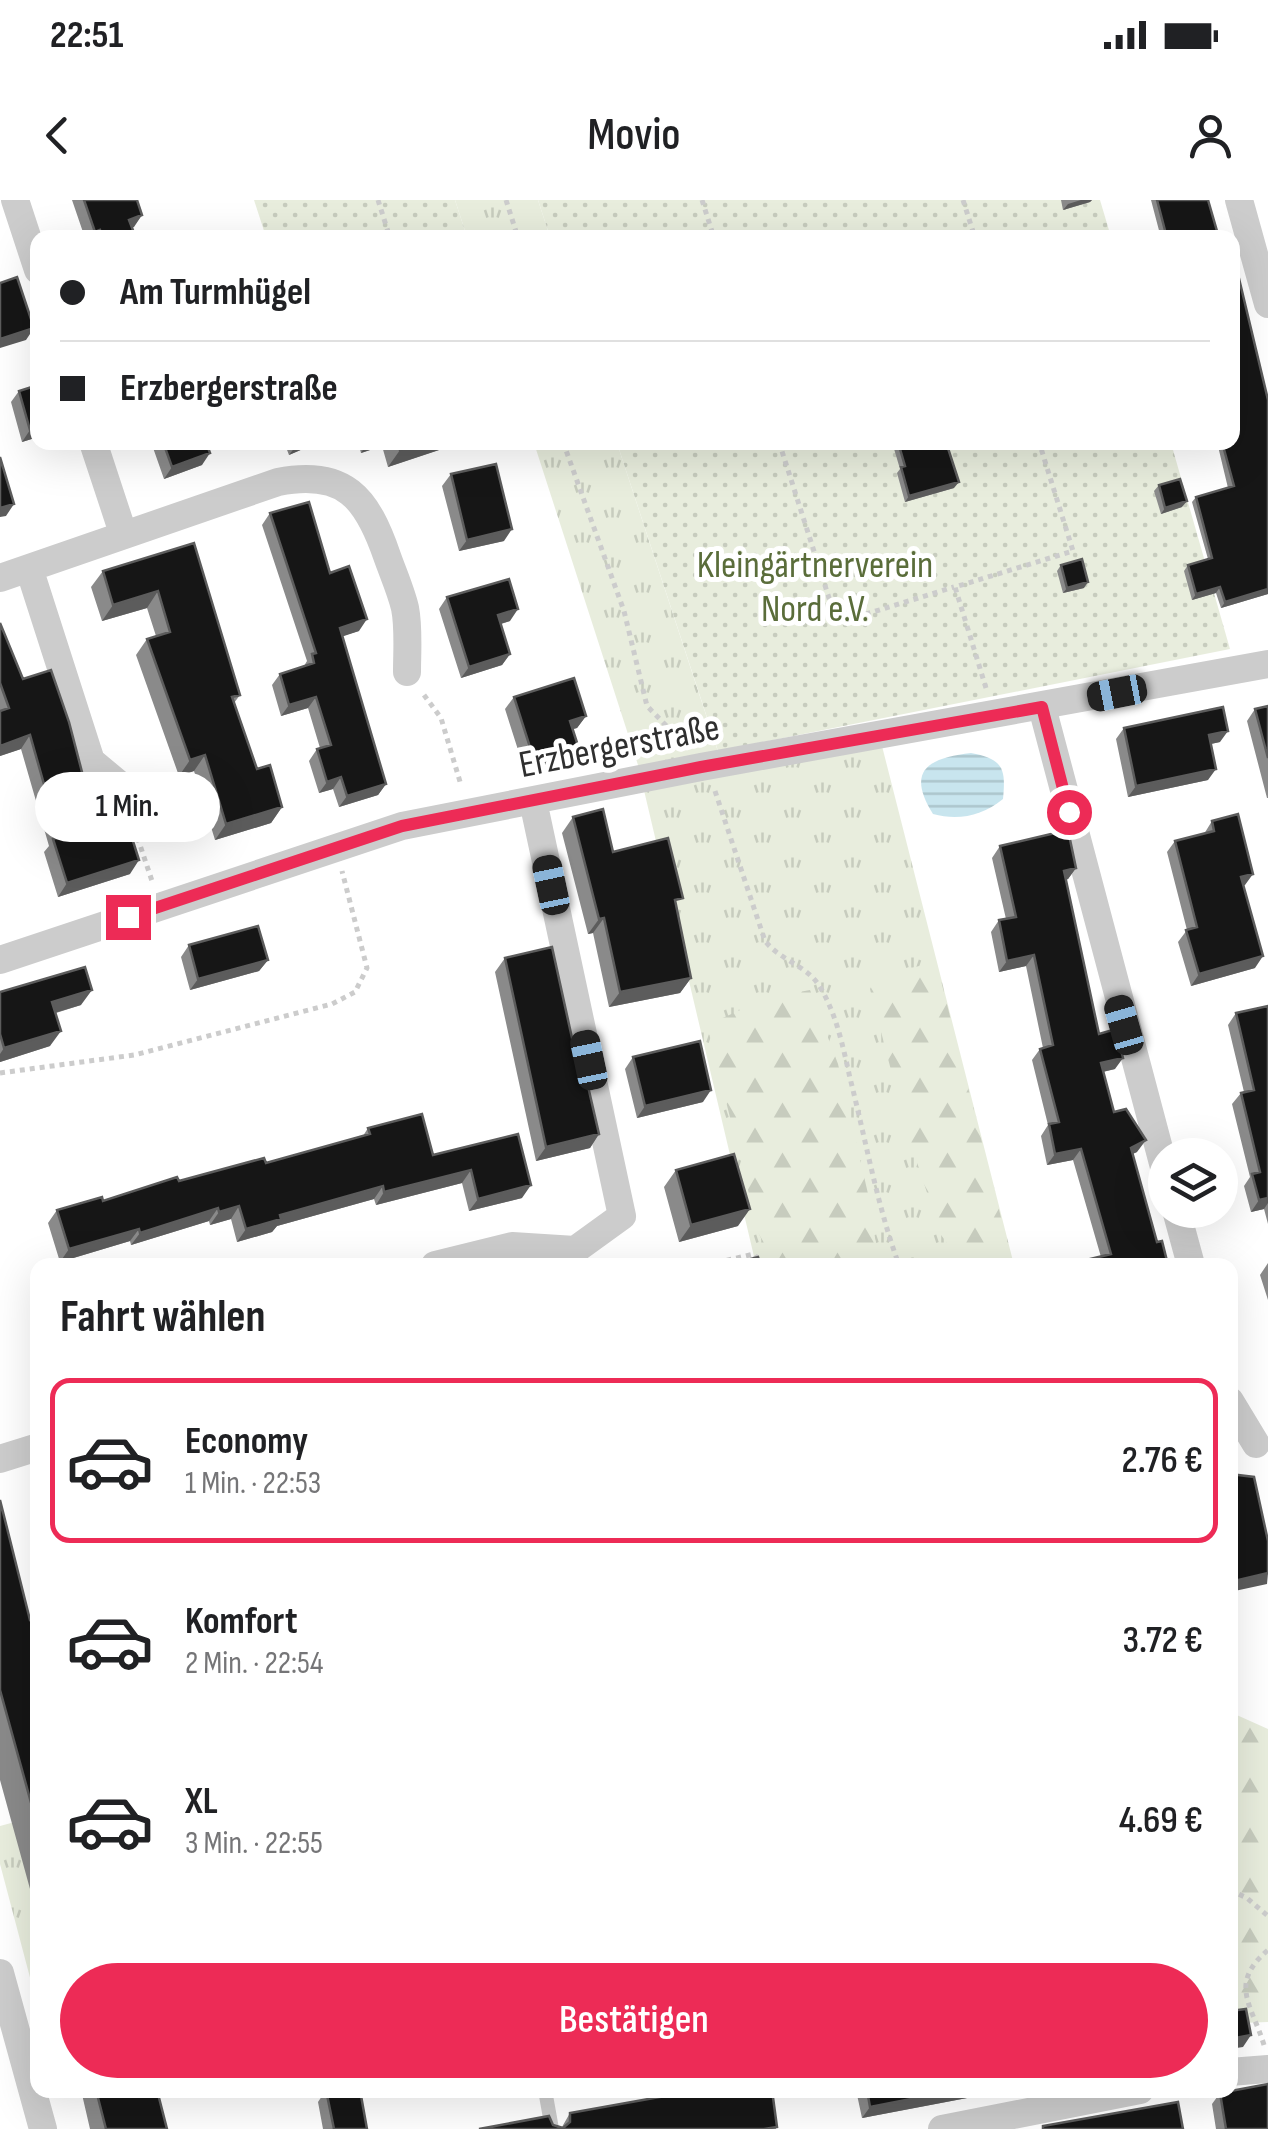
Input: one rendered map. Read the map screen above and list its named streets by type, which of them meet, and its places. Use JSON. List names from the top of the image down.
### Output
{
  "streets": {
    "street": ["Erzbergerstraße"]
  },
  "parks": ["Kleingärtnerverein Nord e.V."],
  "page": {
    "status": "22:51",
    "header": "Movio",
    "banner": ["Am Turmhügel", "Erzbergerstraße"],
    "bubble": "1 Min.",
    "heading": "Fahrt wählen",
    "list": [
      {
        "name": "Economy",
        "note": "1 Min. · 22:53",
        "value": "2.76 €"
      },
      {
        "name": "Komfort",
        "note": "2 Min. · 22:54",
        "value": "3.72 €"
      },
      {
        "name": "XL",
        "note": "3 Min. · 22:55",
        "value": "4.69 €"
      }
    ],
    "buttons": "Bestätigen"
  }
}
